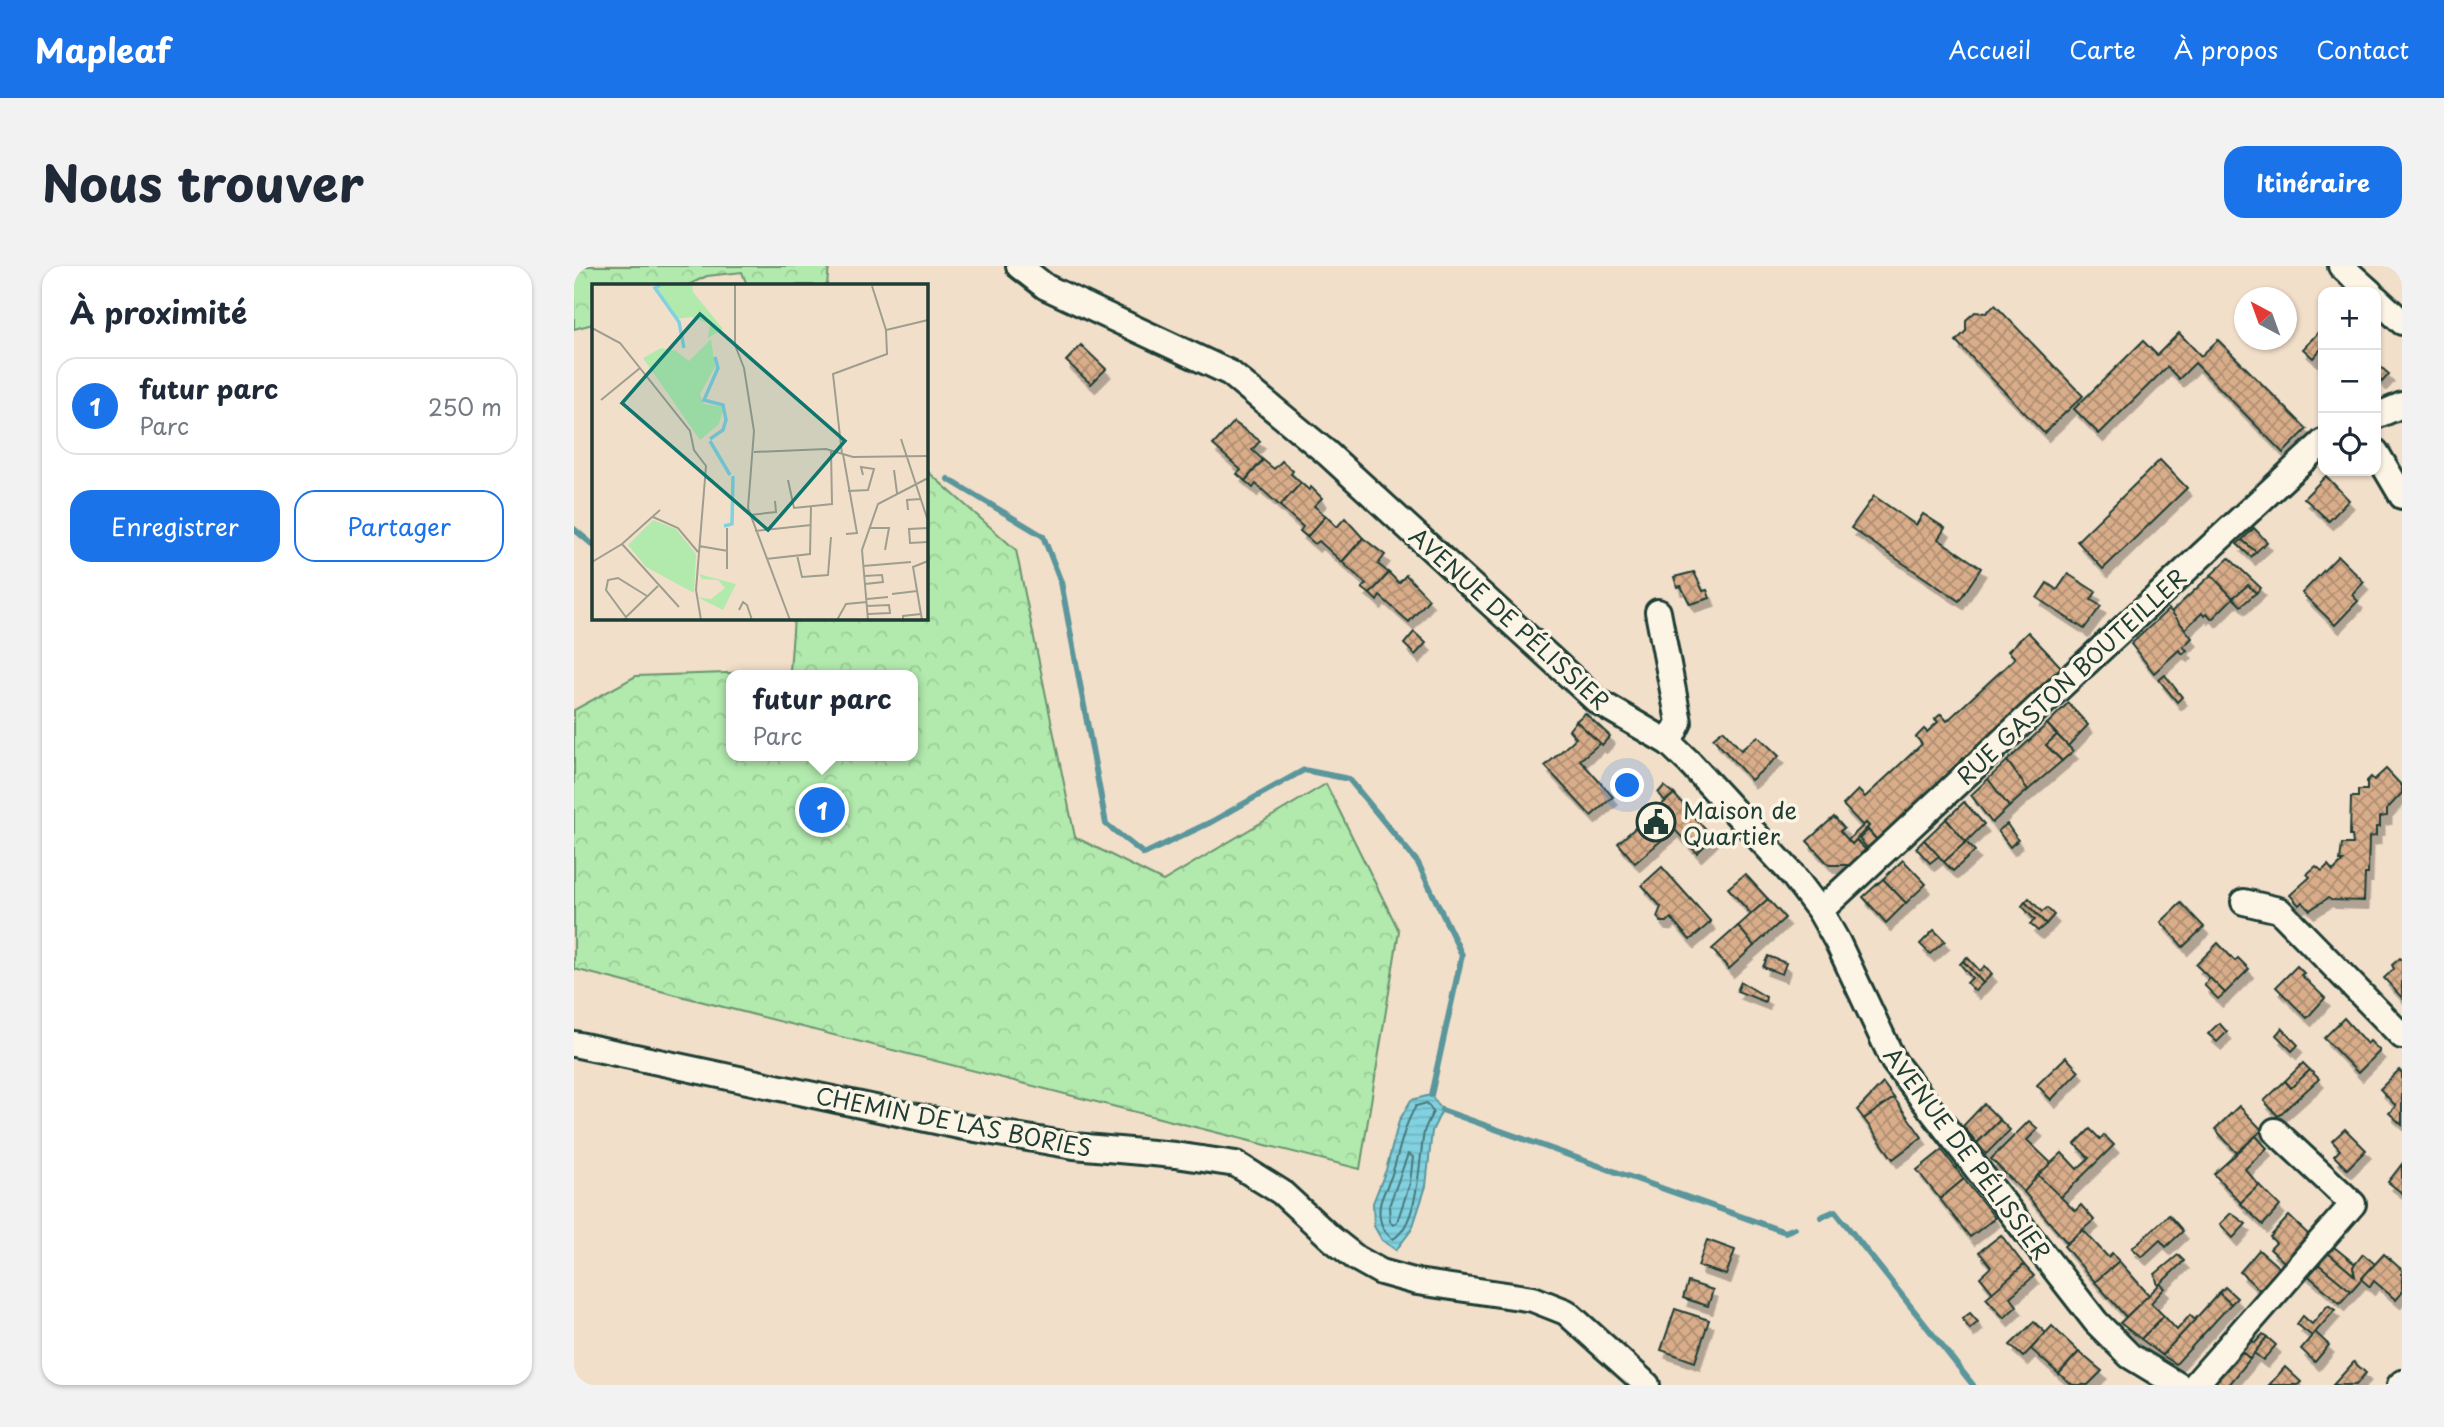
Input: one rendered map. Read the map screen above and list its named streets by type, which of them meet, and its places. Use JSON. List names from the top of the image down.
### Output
{
  "streets": {
    "street": ["AVENUE DE PÉLISSIER", "RUE GASTON BOUTEILLER", "CHEMIN DE LAS BORIES"]
  },
  "crossings": [
    ["AVENUE DE PÉLISSIER", "RUE GASTON BOUTEILLER"]
  ],
  "places": {
    "public building": ["Maison de Quartier"]
  },
  "north": "top left",
  "page": {
    "header": "Mapleaf",
    "nav": [
      "Accueil",
      "Carte",
      "À propos",
      "Contact"
    ],
    "title": "Nous trouver",
    "buttons": [
      "Itinéraire",
      ["Enregistrer", "Partager"]
    ],
    "heading": "À proximité",
    "map_buttons": ["+", "−"],
    "list": [
      {
        "mark": "1",
        "name": "futur parc",
        "note": "Parc",
        "value": "250 m"
      }
    ],
    "popup": ["futur parc", "Parc"],
    "pins": "1"
  }
}
